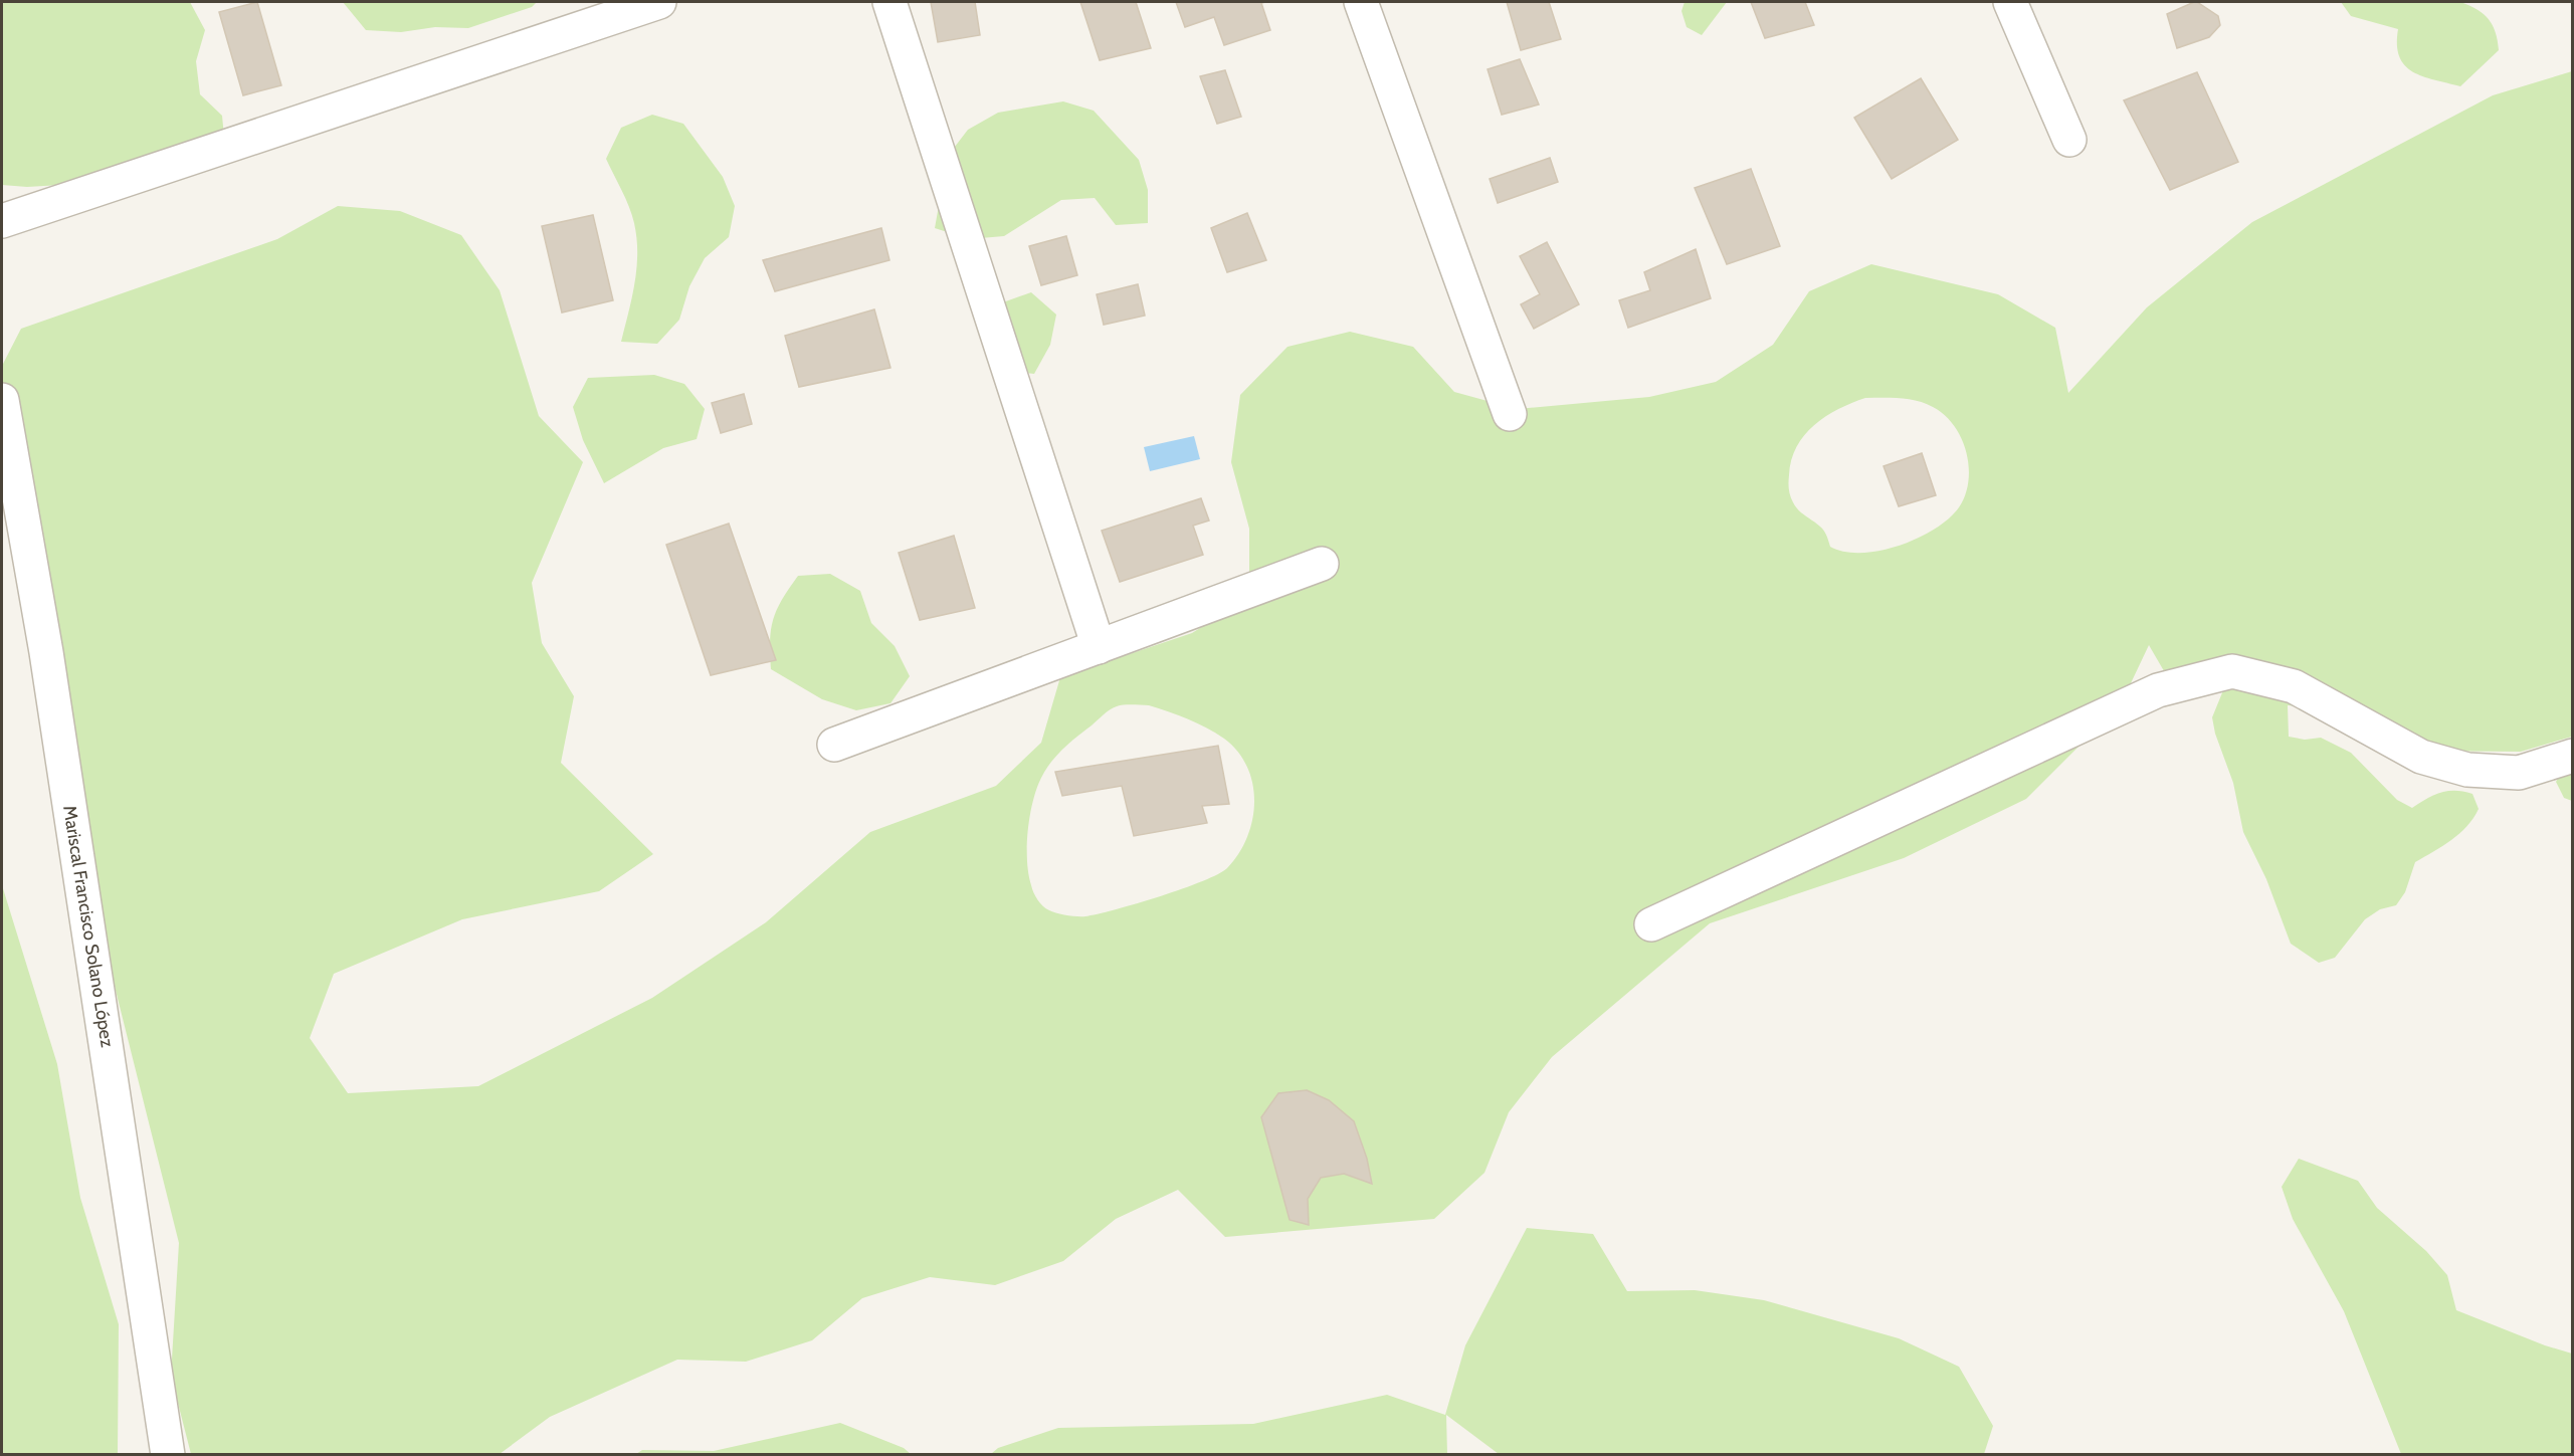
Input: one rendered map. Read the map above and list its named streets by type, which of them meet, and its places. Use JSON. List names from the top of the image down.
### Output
{
  "streets": {
    "street": ["Mariscal Francisco Solano López"]
  }
}
